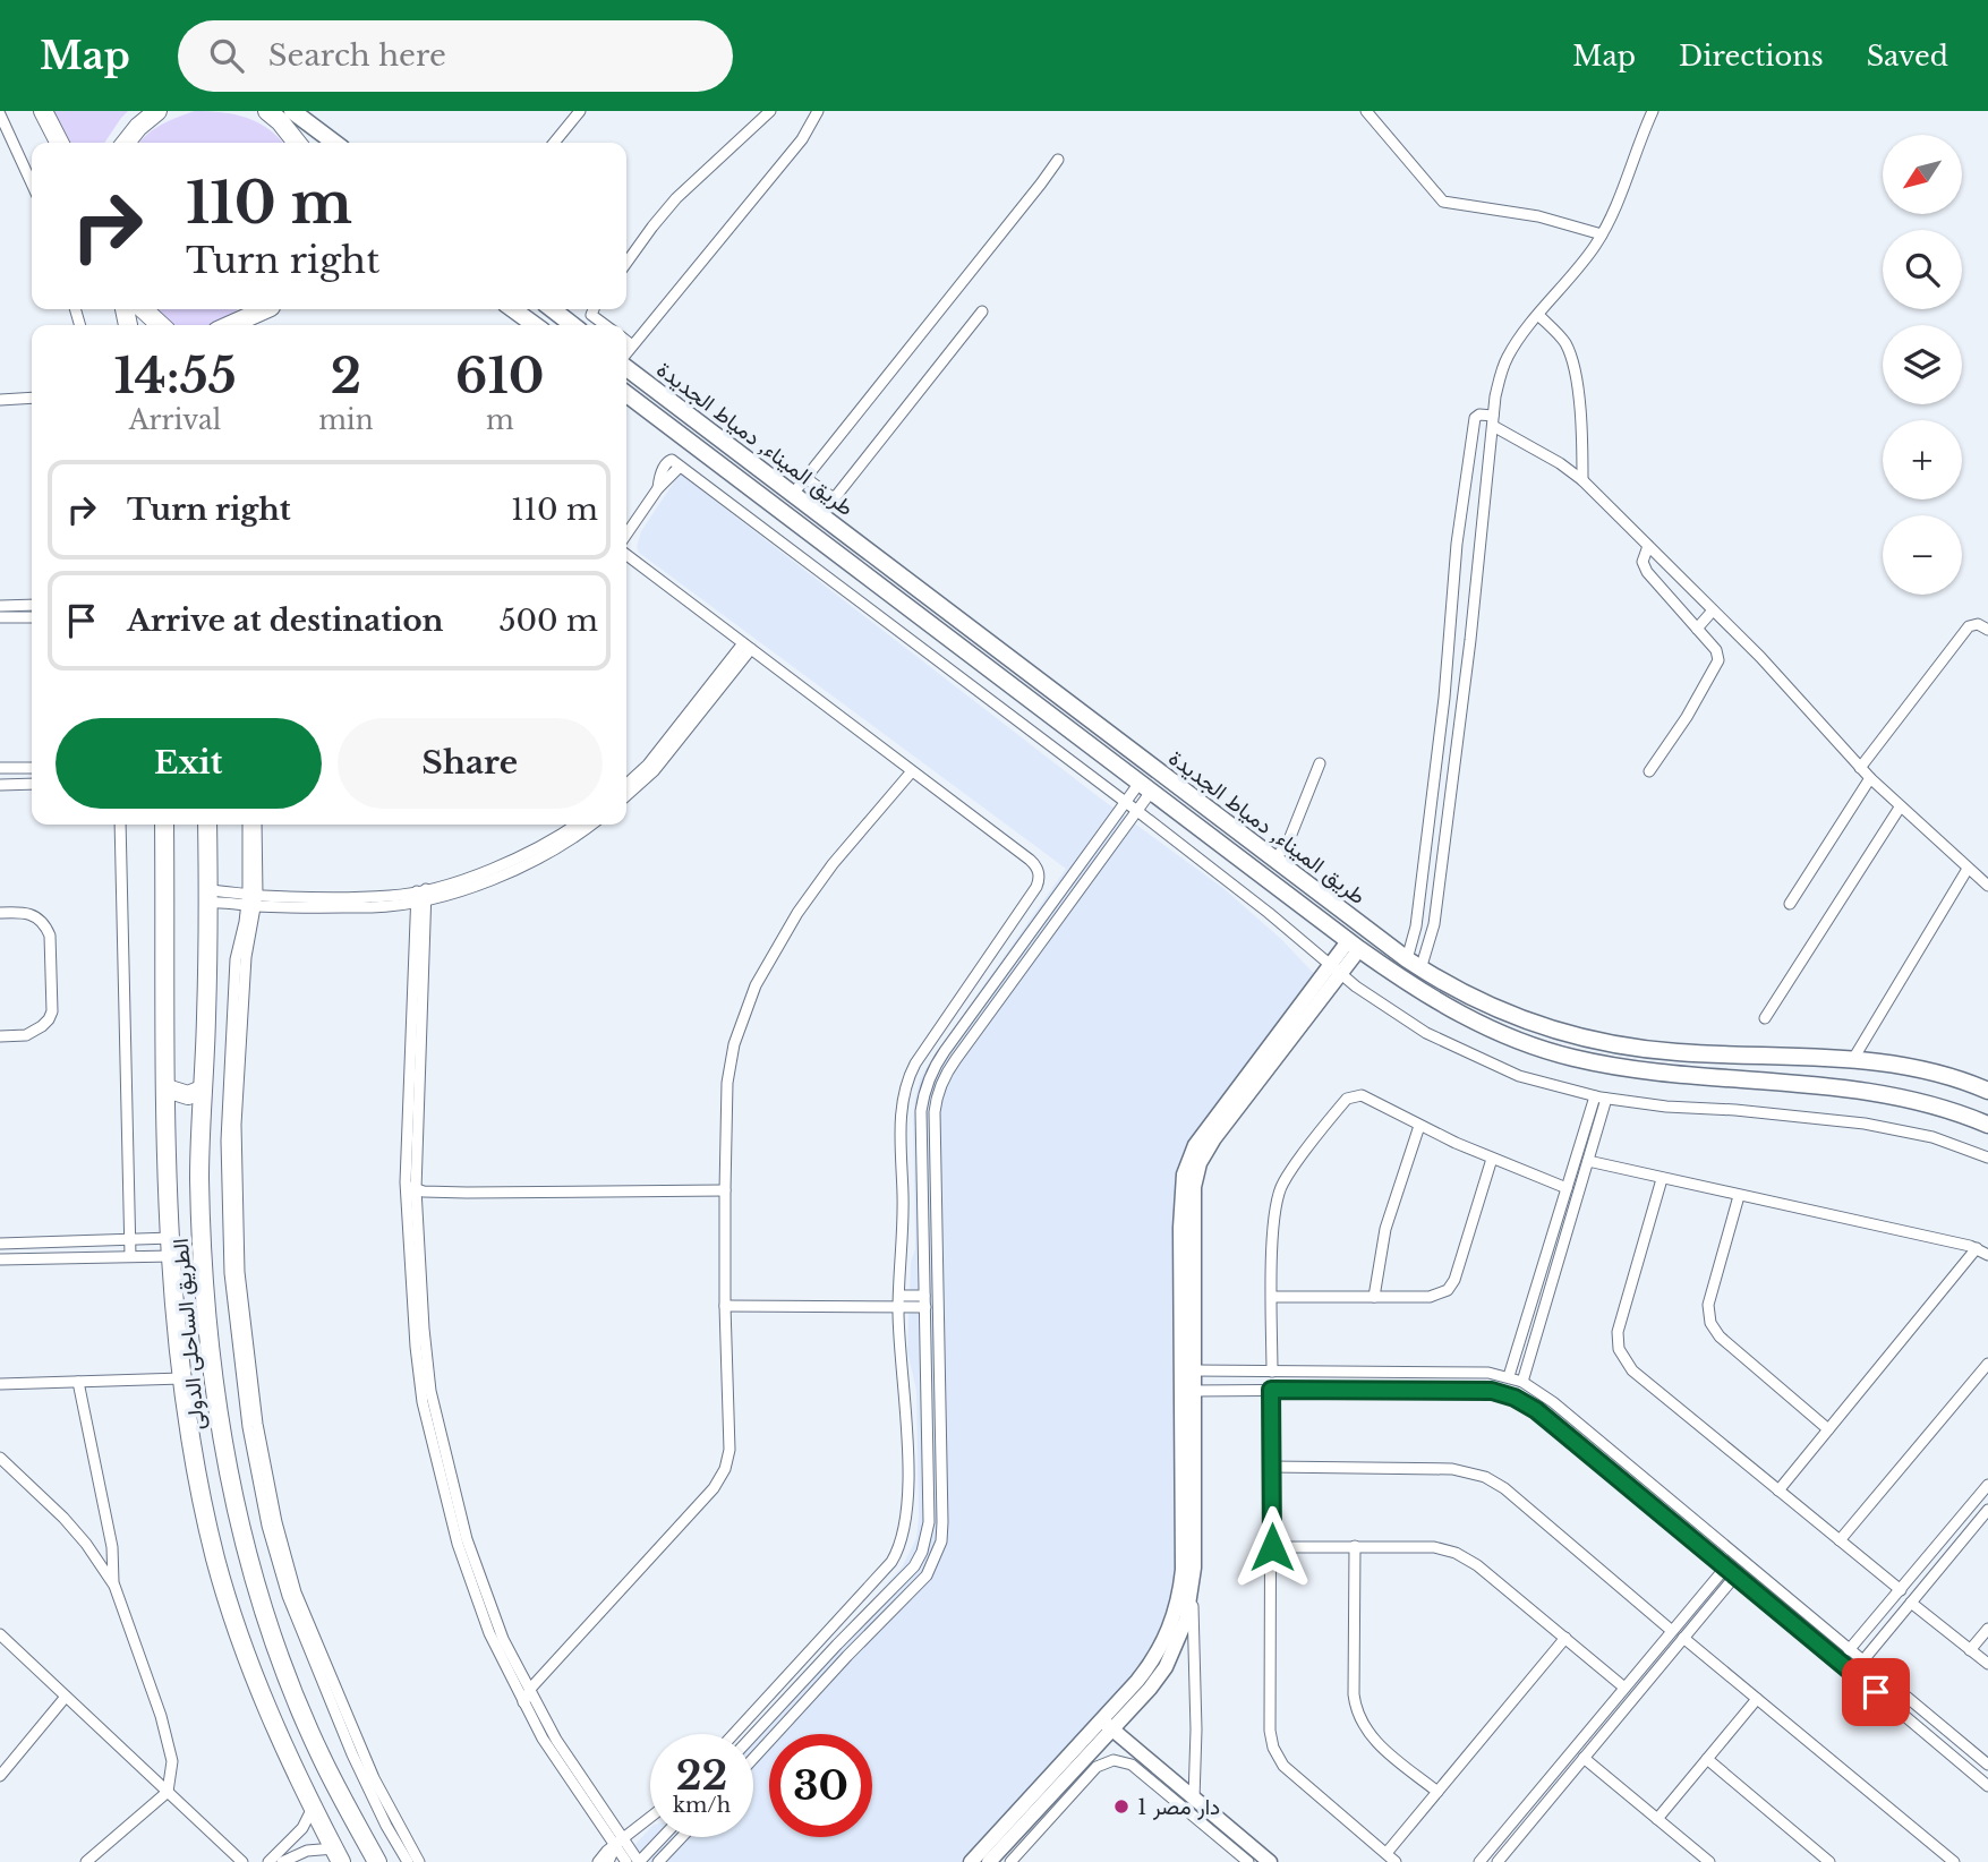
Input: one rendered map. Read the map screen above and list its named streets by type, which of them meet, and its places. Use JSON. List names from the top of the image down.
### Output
{
  "streets": {
    "highway": ["الطريق الساحلى الدولى"],
    "main road": ["طريق الميناء, دمياط الجديدة"]
  },
  "places": ["دار مصر 1"],
  "north": "bottom left",
  "page": {
    "header": "Map",
    "search": "Search here",
    "nav": ["Map", "Directions", "Saved"],
    "map_buttons": ["+", "−"],
    "turn": ["110 m", "Turn right"],
    "eta": [
      "14:55",
      "Arrival",
      "2",
      "min",
      "610",
      "m"
    ],
    "list": [
      {
        "name": "Turn right",
        "value": "110 m"
      },
      {
        "name": "Arrive at destination",
        "value": "500 m"
      }
    ],
    "buttons": ["Exit", "Share"],
    "speed": "22 km/h",
    "limit": "30"
  }
}
